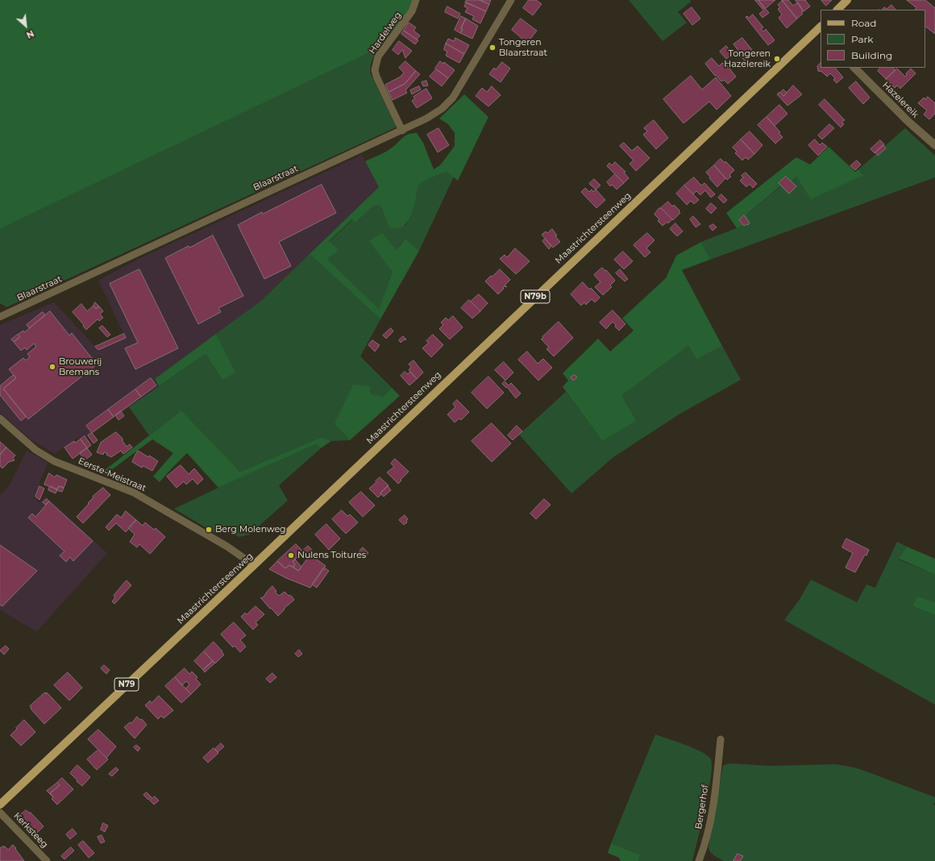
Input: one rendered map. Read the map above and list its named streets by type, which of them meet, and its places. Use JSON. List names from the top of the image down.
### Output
{
  "streets": {
    "main road": ["Maastrichtersteenweg", "N79b", "N79"],
    "street": [
      "Hardelweg",
      "Hazelereik",
      "Blaarstraat",
      "Eerste-Meistraat",
      "Bergerhof",
      "Kerksteeg"
    ]
  },
  "crossings": [
    ["Hardelweg", "Blaarstraat"],
    ["Maastrichtersteenweg", "Eerste-Meistraat"]
  ],
  "places": [
    "Tongeren Blaarstraat",
    "Tongeren Hazelereik",
    "Brouwerij Bremans",
    "Berg Molenweg",
    "Nulens Toitures"
  ],
  "legend": ["Road", "Park", "Building"],
  "north": "bottom right"
}
